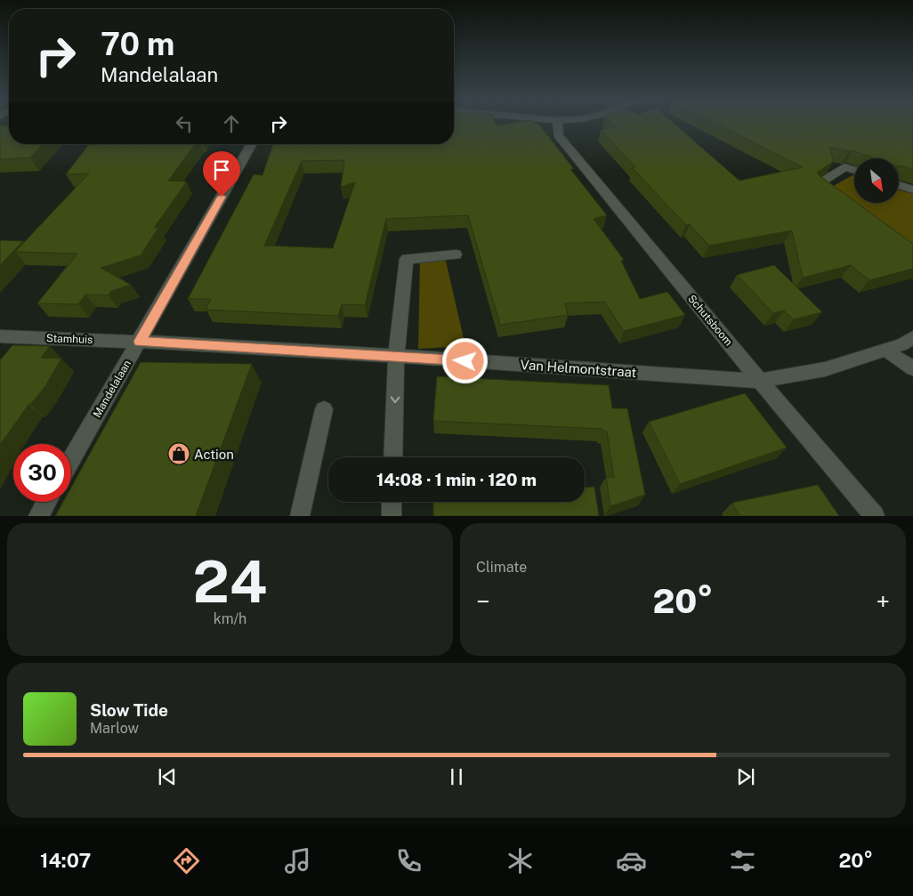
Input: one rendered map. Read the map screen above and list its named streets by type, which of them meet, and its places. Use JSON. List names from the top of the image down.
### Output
{
  "streets": {
    "street": [
      "Schutsboom",
      "Stamhuis",
      "Van Helmontstraat",
      "Mandelalaan"
    ]
  },
  "crossings": [
    ["Schutsboom", "Van Helmontstraat"],
    ["Stamhuis", "Van Helmontstraat"],
    ["Stamhuis", "Mandelalaan"],
    ["Van Helmontstraat", "Mandelalaan"]
  ],
  "places": {
    "shop": ["Action"]
  },
  "north": "bottom right",
  "page": {
    "turn": ["70 m", "Mandelalaan"],
    "limit": "30",
    "trip": "14:08 · 1 min · 120 m",
    "tile": [
      ["24", "km/h"],
      "Climate"
    ],
    "heat": ["−", "20°", "+"],
    "song": ["Slow Tide", "Marlow"],
    "tabs": ["14:07", "20°"]
  }
}
